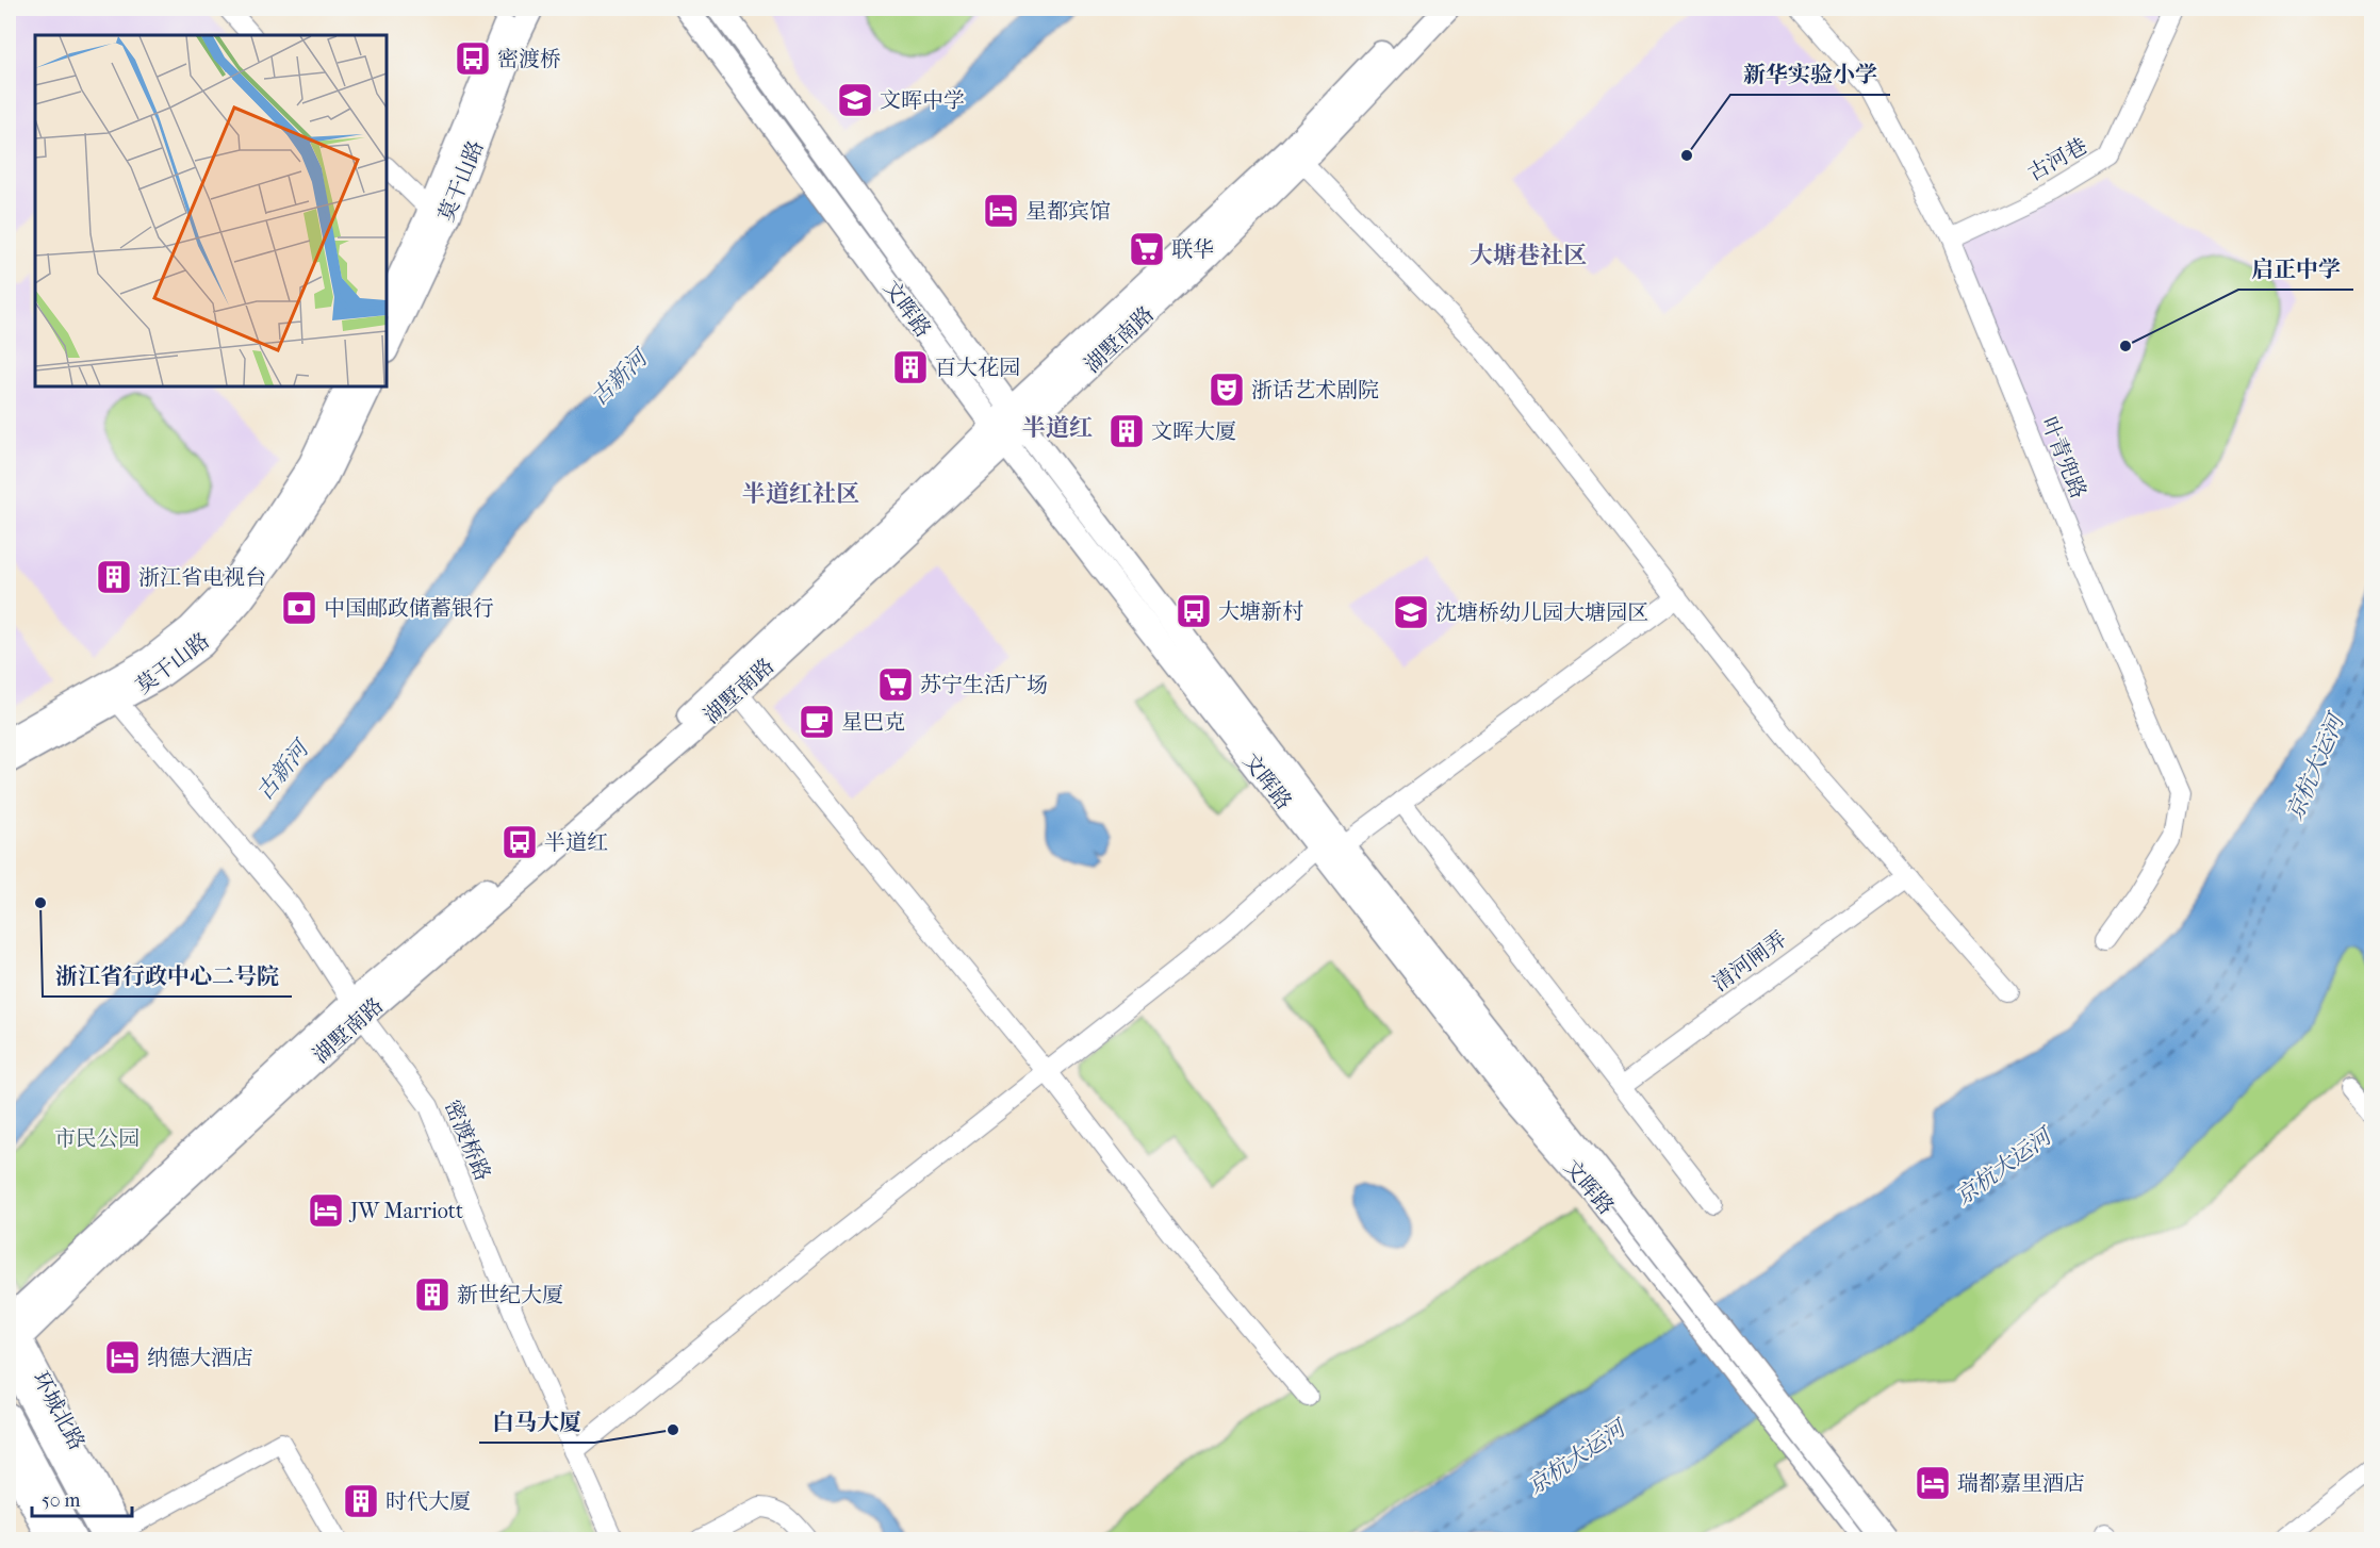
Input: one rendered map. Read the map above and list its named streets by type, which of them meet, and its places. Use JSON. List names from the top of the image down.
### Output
{
  "streets": {
    "main road": [
      "莫干山路",
      "文晖路",
      "湖墅南路",
      "环城北路"
    ],
    "street": [
      "古河巷",
      "叶青兜路",
      "清河闸弄",
      "密渡桥路"
    ]
  },
  "crossings": [
    ["古河巷", "叶青兜路"],
    ["莫干山路", "密渡桥路"],
    ["文晖路", "湖墅南路"],
    ["湖墅南路", "密渡桥路"],
    ["湖墅南路", "环城北路"]
  ],
  "districts": ["大塘巷社区", "半道红", "半道红社区"],
  "water": ["古新河", "京杭大运河"],
  "parks": ["市民公园"],
  "places": {
    "bus stop": ["密渡桥", "大塘新村", "半道红"],
    "school or university": ["文晖中学", "沈塘桥幼儿园大塘园区"],
    "other": [
      "新华实验小学",
      "启正中学",
      "浙江省行政中心二号院",
      "白马大厦"
    ],
    "hotel": [
      "星都宾馆",
      "JW Marriott",
      "纳德大酒店",
      "瑞都嘉里酒店"
    ],
    "supermarket": ["联华", "苏宁生活广场"],
    "building": [
      "百大花园",
      "文晖大厦",
      "浙江省电视台",
      "新世纪大厦",
      "时代大厦"
    ],
    "theatre": ["浙话艺术剧院"],
    "bank": ["中国邮政储蓄银行"],
    "cafe": ["星巴克"]
  },
  "scale_bar": "50 m"
}
